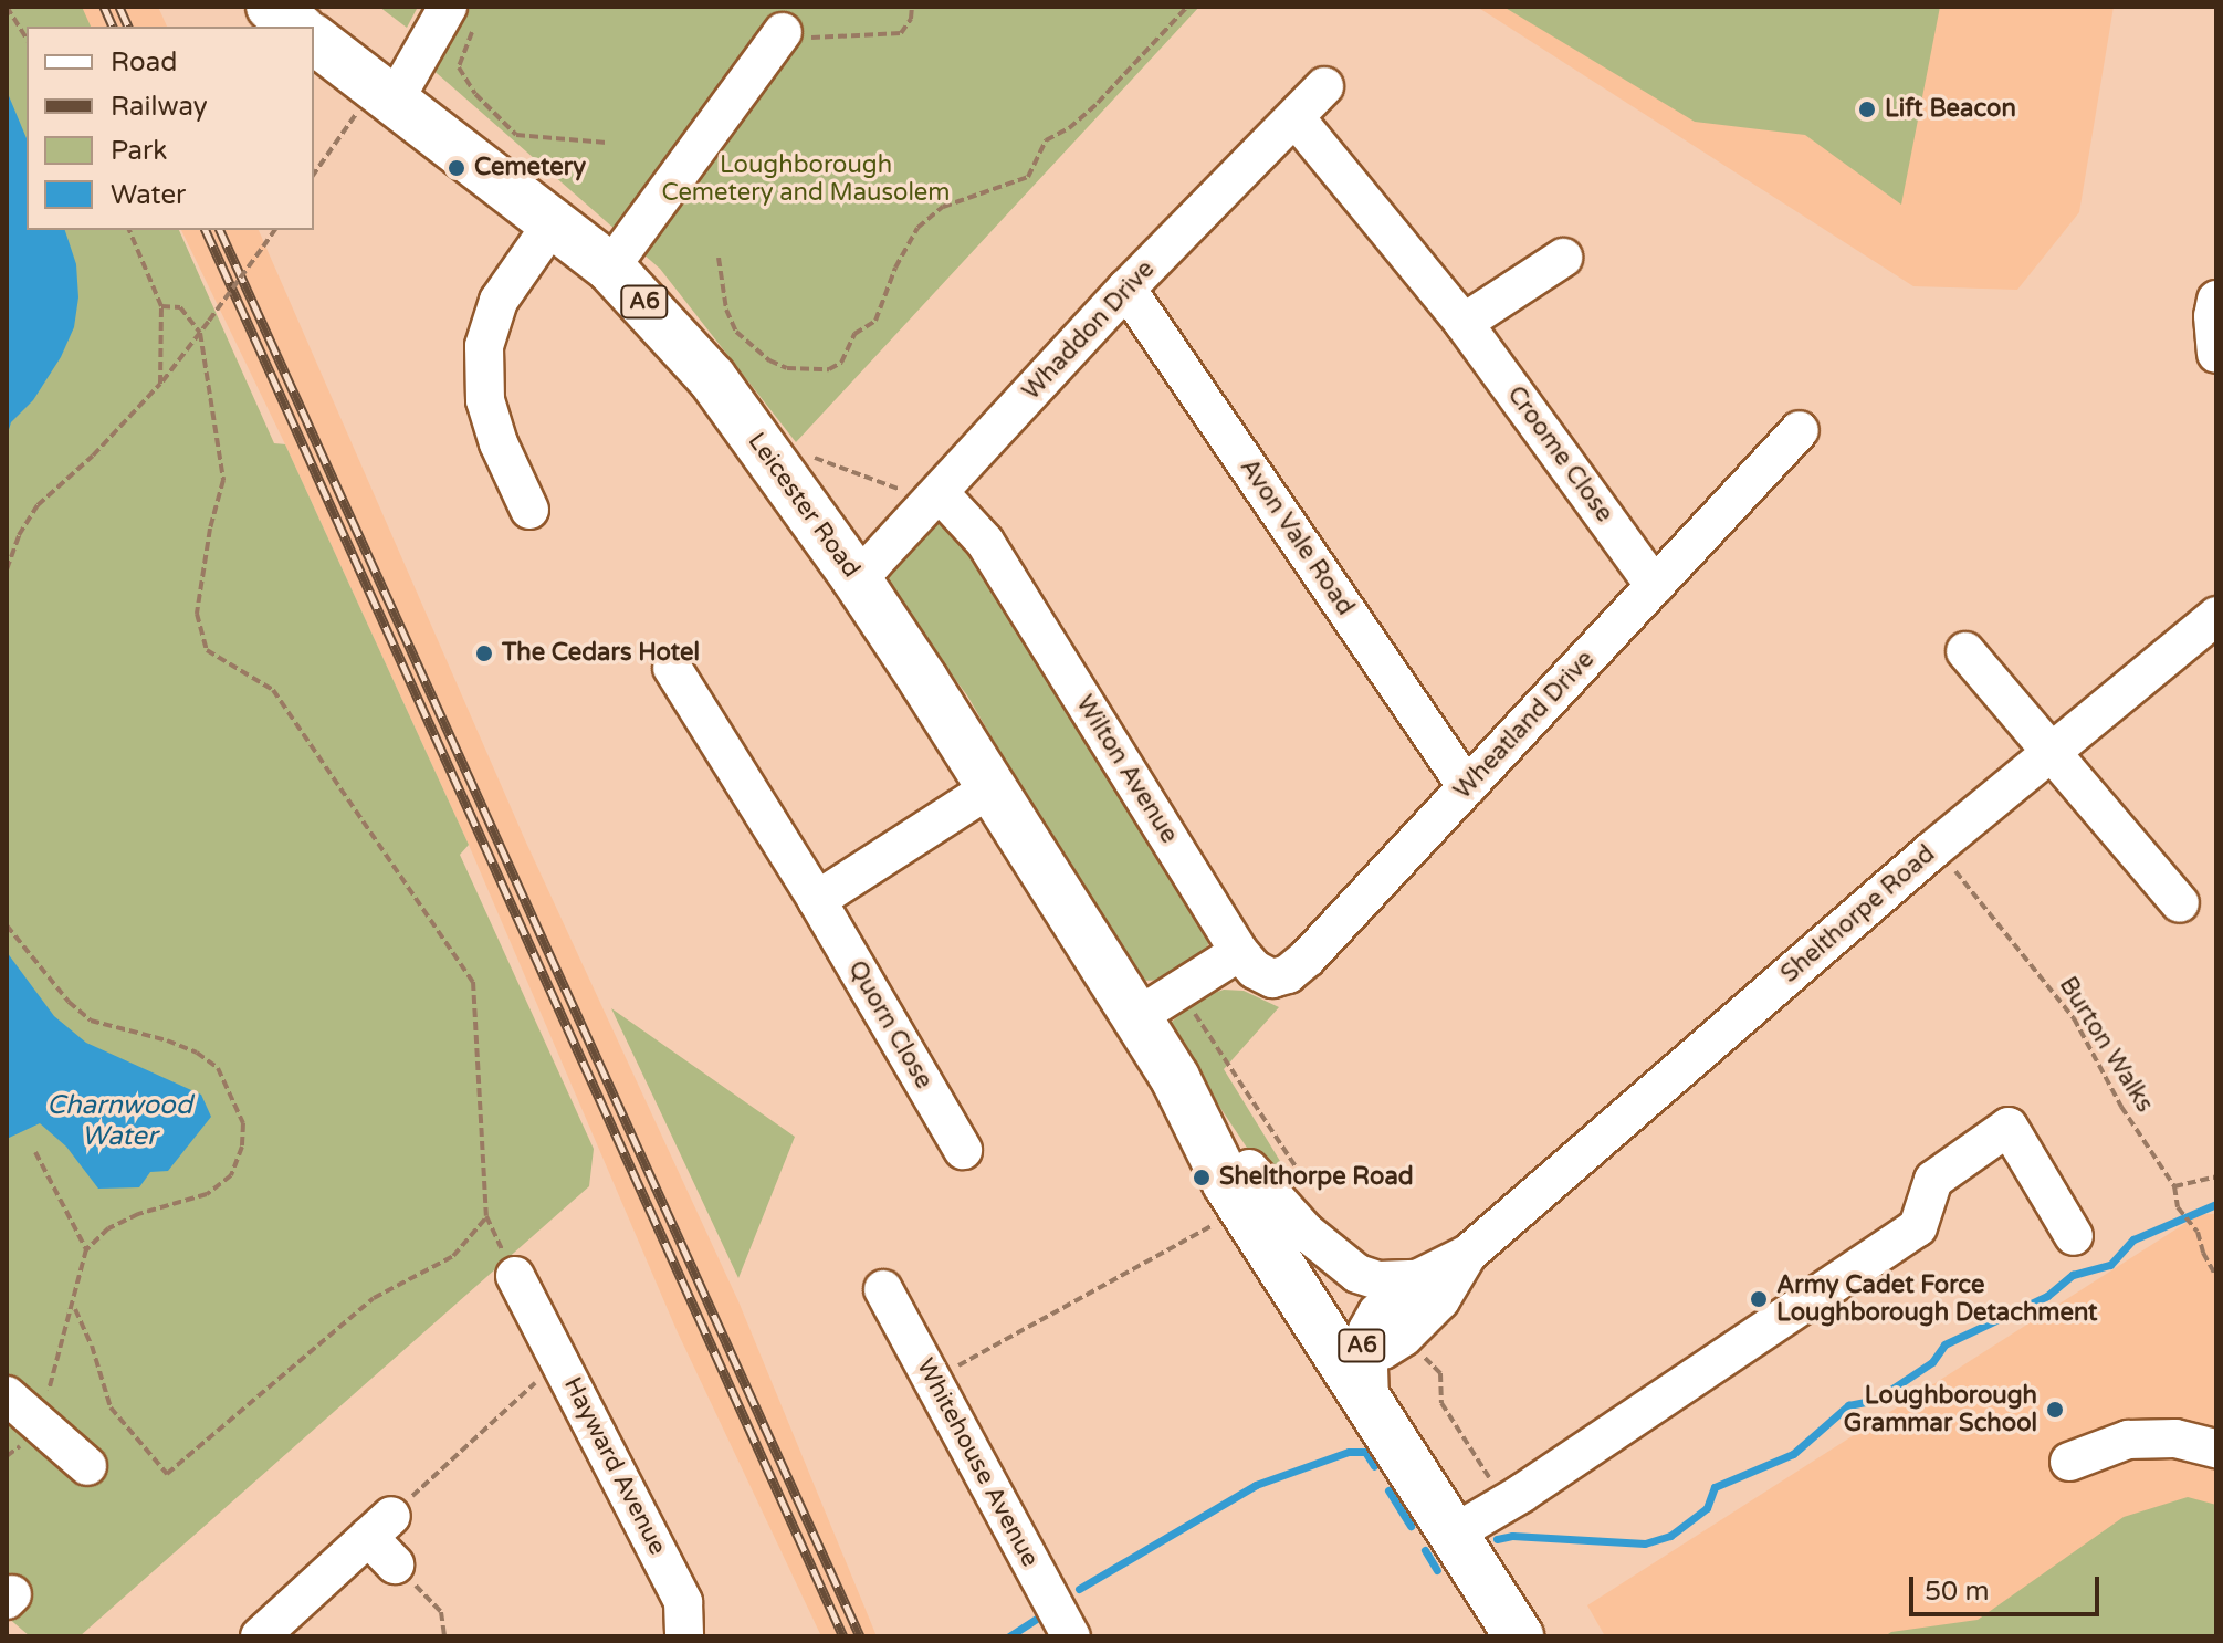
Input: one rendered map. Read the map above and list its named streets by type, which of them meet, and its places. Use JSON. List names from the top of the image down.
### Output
{
  "streets": {
    "highway": ["A6", "Leicester Road"],
    "street": [
      "Whaddon Drive",
      "Croome Close",
      "Avon Vale Road",
      "Wheatland Drive",
      "Wilton Avenue",
      "Shelthorpe Road",
      "Quorn Close",
      "Whitehouse Avenue",
      "Hayward Avenue"
    ],
    "path": ["Burton Walks"]
  },
  "crossings": [
    ["Whaddon Drive", "Croome Close"],
    ["Whaddon Drive", "Leicester Road"],
    ["Whaddon Drive", "Avon Vale Road"],
    ["Whaddon Drive", "Wilton Avenue"],
    ["Croome Close", "Wheatland Drive"],
    ["Leicester Road", "Shelthorpe Road"],
    ["Avon Vale Road", "Wheatland Drive"],
    ["Wheatland Drive", "Wilton Avenue"],
    ["Shelthorpe Road", "Burton Walks"]
  ],
  "water": ["Charnwood Water"],
  "parks": ["Loughborough Cemetery and Mausolem"],
  "places": [
    "Lift Beacon",
    "Cemetery",
    "The Cedars Hotel",
    "Shelthorpe Road",
    "Army Cadet Force Loughborough Detachment",
    "Loughborough Grammar School"
  ],
  "legend": [
    "Road",
    "Railway",
    "Park",
    "Water"
  ],
  "scale_bar": "50 m"
}
